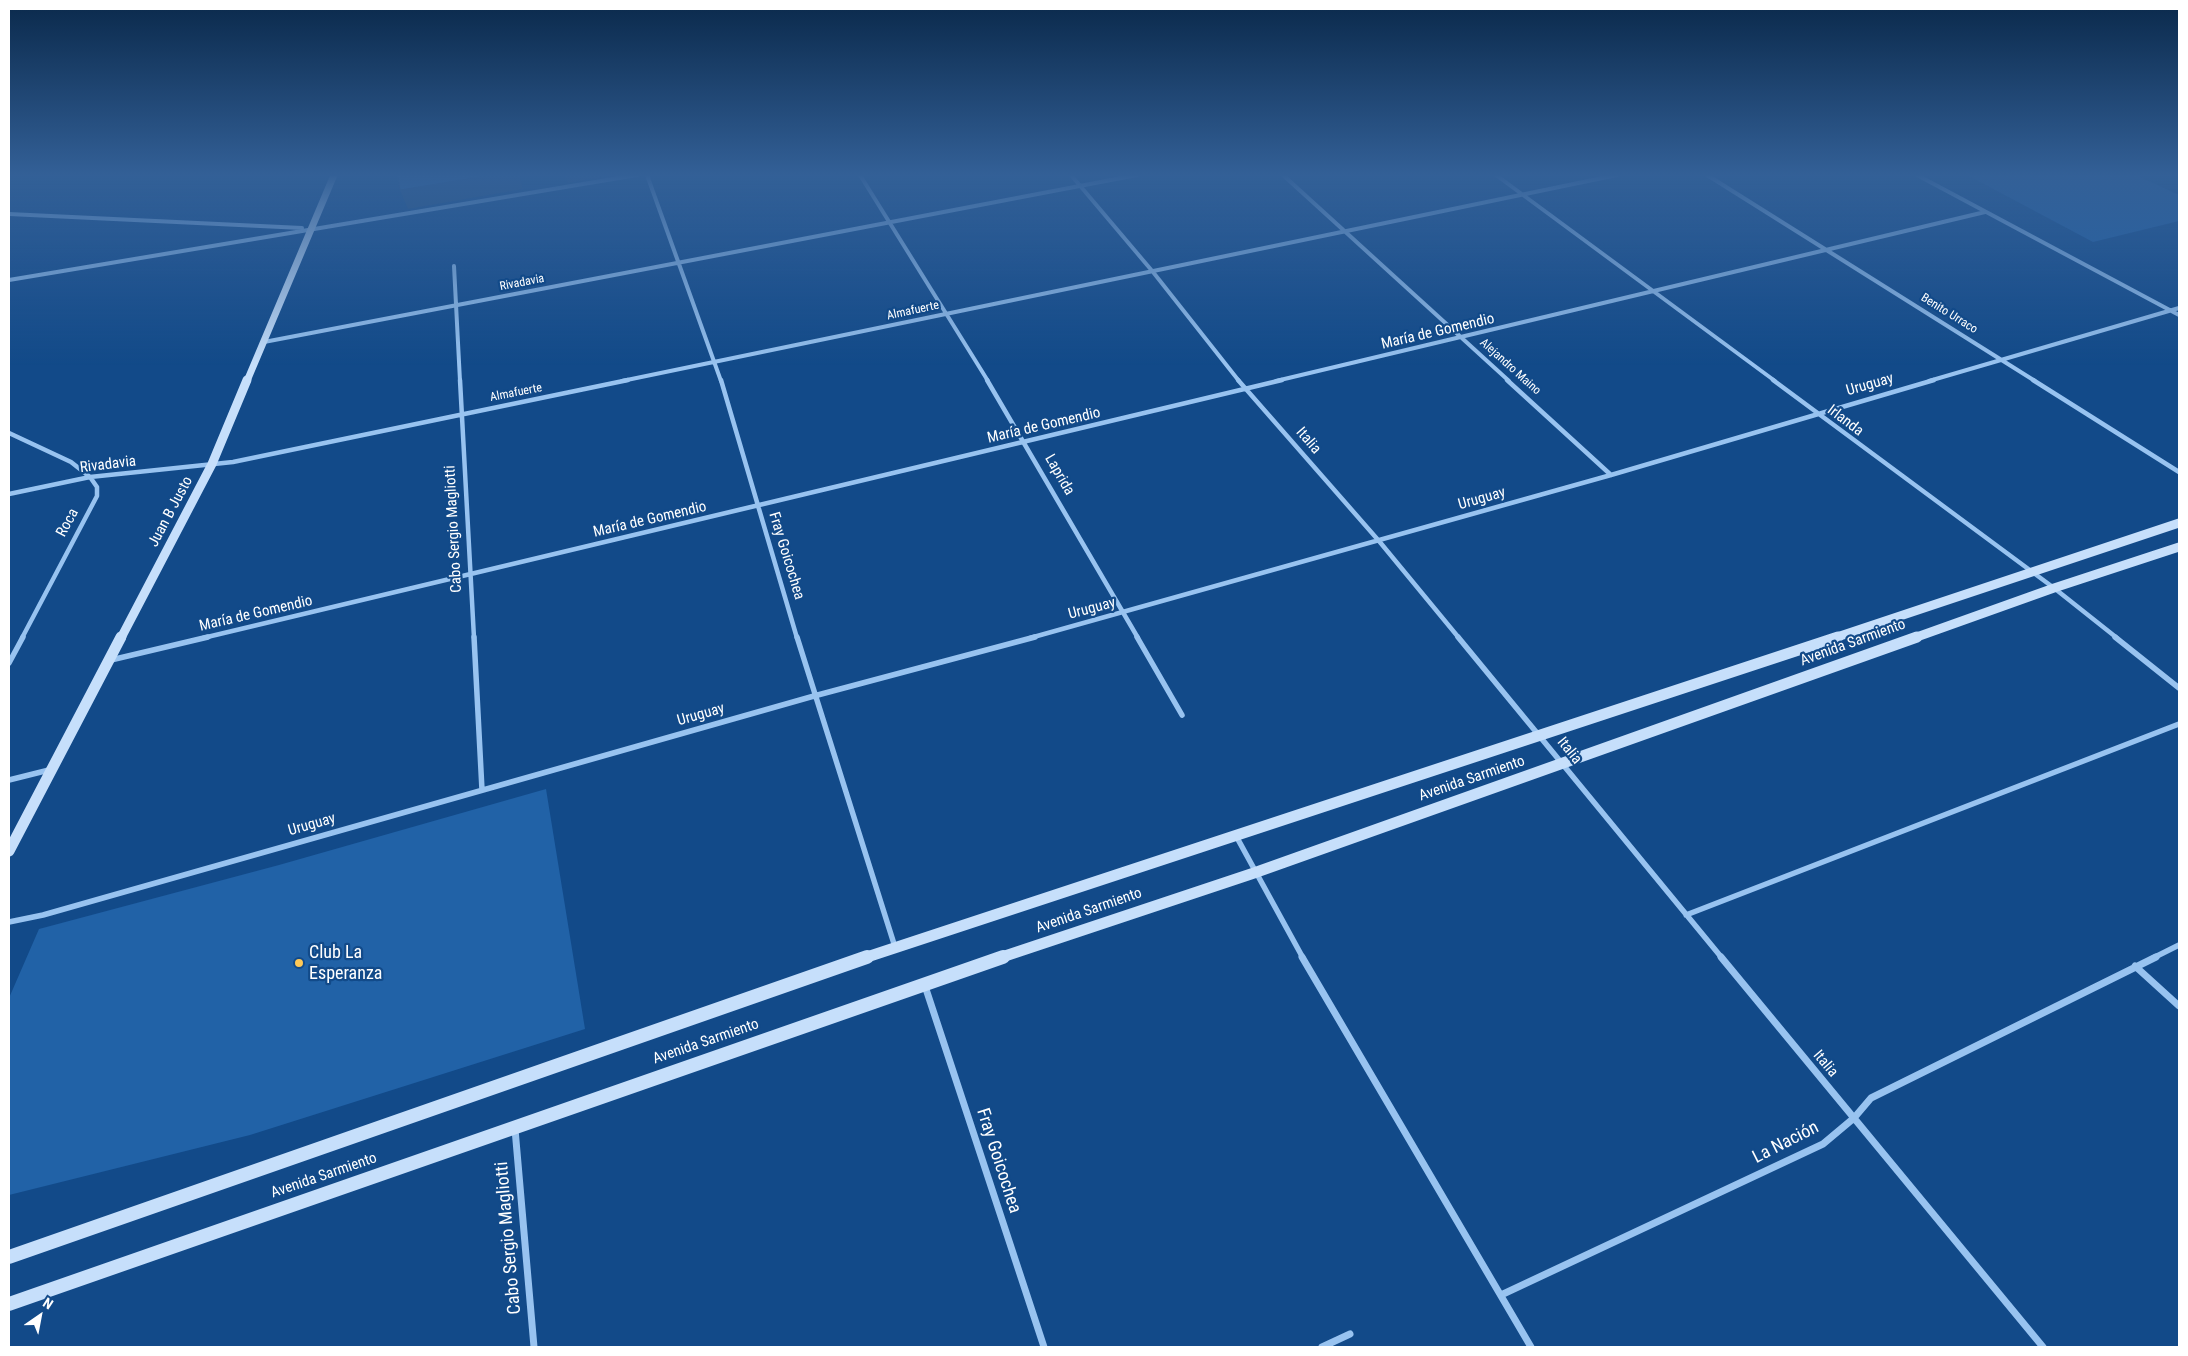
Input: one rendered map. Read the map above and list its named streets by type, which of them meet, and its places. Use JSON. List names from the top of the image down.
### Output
{
  "streets": {
    "main road": ["Juan B Justo", "Avenida Sarmiento"],
    "street": [
      "Rivadavia",
      "Almafuerte",
      "Benito Urraco",
      "María de Gomendio",
      "Alejandro Maino",
      "Uruguay",
      "Irlanda",
      "Italia",
      "Laprida",
      "Roca",
      "Cabo Sergio Magliotti",
      "Fray Goicochea",
      "La Nación"
    ]
  },
  "crossings": [
    ["Rivadavia", "Almafuerte"],
    ["Rivadavia", "Juan B Justo"],
    ["Rivadavia", "Roca"],
    ["Rivadavia", "Cabo Sergio Magliotti"],
    ["Rivadavia", "Fray Goicochea"],
    ["Almafuerte", "Italia"],
    ["Almafuerte", "Laprida"],
    ["Almafuerte", "Juan B Justo"],
    ["Almafuerte", "Cabo Sergio Magliotti"],
    ["Almafuerte", "Fray Goicochea"],
    ["Benito Urraco", "María de Gomendio"],
    ["Benito Urraco", "Uruguay"],
    ["María de Gomendio", "Alejandro Maino"],
    ["María de Gomendio", "Irlanda"],
    ["María de Gomendio", "Italia"],
    ["María de Gomendio", "Laprida"],
    ["María de Gomendio", "Juan B Justo"],
    ["María de Gomendio", "Cabo Sergio Magliotti"],
    ["María de Gomendio", "Fray Goicochea"],
    ["Alejandro Maino", "Uruguay"],
    ["Uruguay", "Irlanda"],
    ["Uruguay", "Italia"],
    ["Uruguay", "Laprida"],
    ["Uruguay", "Cabo Sergio Magliotti"],
    ["Uruguay", "Fray Goicochea"],
    ["Irlanda", "Avenida Sarmiento"],
    ["Italia", "Avenida Sarmiento"],
    ["Italia", "La Nación"],
    ["Cabo Sergio Magliotti", "Avenida Sarmiento"],
    ["Fray Goicochea", "Avenida Sarmiento"]
  ],
  "places": ["Club La Esperanza"],
  "north": "top right"
}
